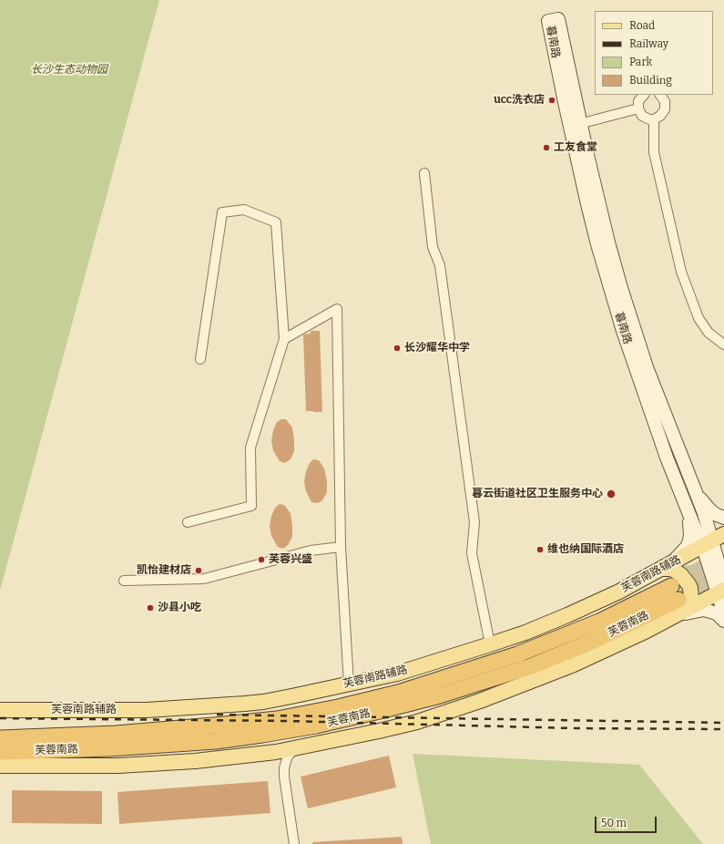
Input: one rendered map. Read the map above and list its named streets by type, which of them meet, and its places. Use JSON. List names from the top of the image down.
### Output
{
  "streets": {
    "highway": ["芙蓉南路"],
    "main road": ["暮南路", "芙蓉南路辅路"]
  },
  "crossings": [
    ["暮南路", "芙蓉南路辅路"]
  ],
  "parks": ["长沙生态动物园"],
  "places": [
    "ucc洗衣店",
    "工友食堂",
    "长沙耀华中学",
    "暮云街道社区卫生服务中心",
    "维也纳国际酒店",
    "芙蓉兴盛",
    "凯怡建材店",
    "沙县小吃"
  ],
  "legend": [
    "Road",
    "Railway",
    "Park",
    "Building"
  ],
  "scale_bar": "50 m"
}
